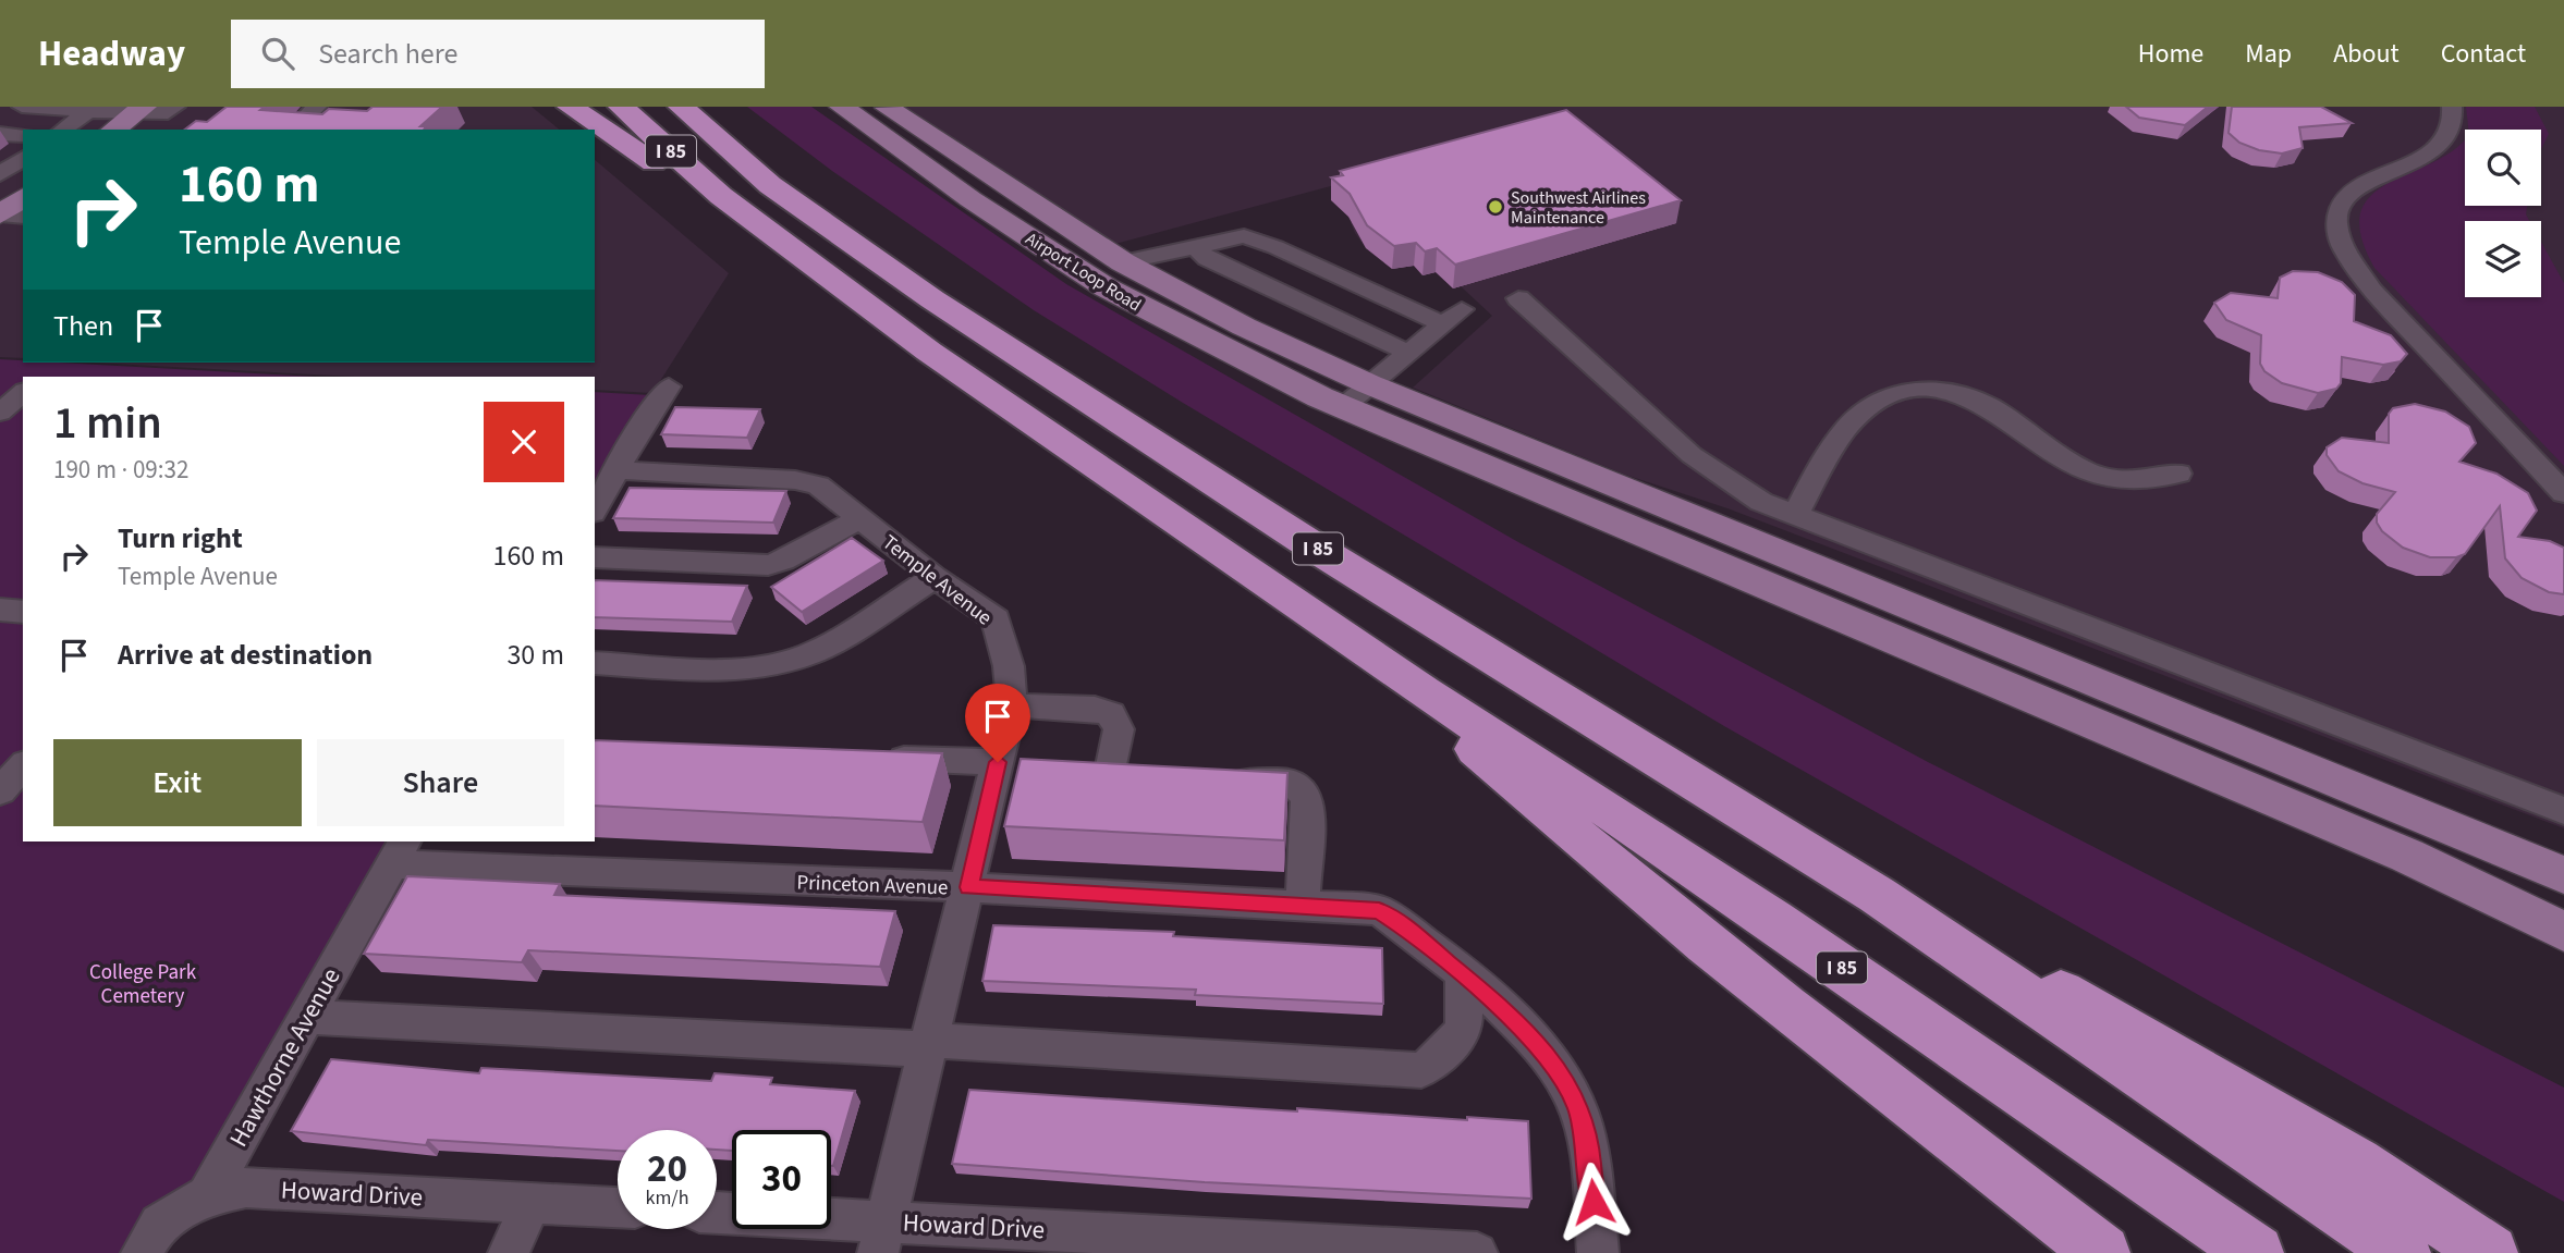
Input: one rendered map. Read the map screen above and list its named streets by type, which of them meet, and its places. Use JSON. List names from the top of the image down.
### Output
{
  "streets": {
    "highway": ["I 85"],
    "main road": ["Airport Loop Road"],
    "street": [
      "Temple Avenue",
      "Princeton Avenue",
      "Hawthorne Avenue",
      "Howard Drive"
    ]
  },
  "crossings": [
    ["Temple Avenue", "Princeton Avenue"],
    ["Temple Avenue", "Howard Drive"],
    ["Princeton Avenue", "Hawthorne Avenue"],
    ["Hawthorne Avenue", "Howard Drive"]
  ],
  "parks": ["College Park Cemetery"],
  "places": ["Southwest Airlines Maintenance"],
  "page": {
    "header": "Headway",
    "search": "Search here",
    "nav": [
      "Home",
      "Map",
      "About",
      "Contact"
    ],
    "turn": ["160 m", "Temple Avenue"],
    "then": "Then",
    "heading": ["1 min", "190 m · 09:32"],
    "list": [
      {
        "name": "Turn right",
        "note": "Temple Avenue",
        "value": "160 m"
      },
      {
        "name": "Arrive at destination",
        "value": "30 m"
      }
    ],
    "buttons": ["Exit", "Share"],
    "speed": "20 km/h",
    "limit": "30"
  }
}
